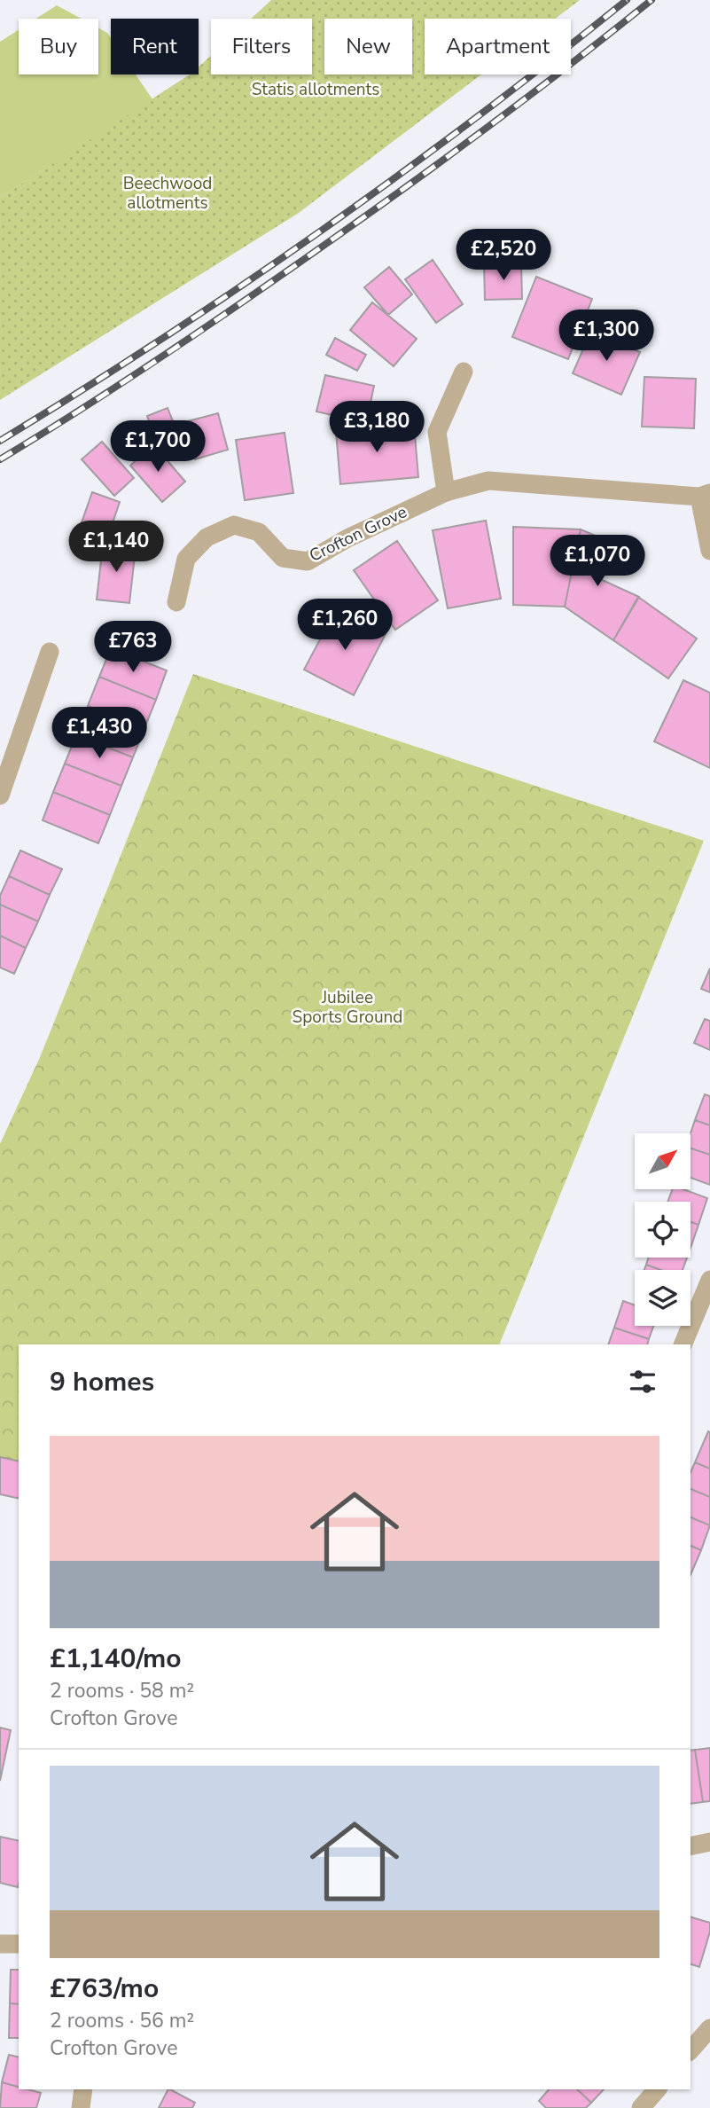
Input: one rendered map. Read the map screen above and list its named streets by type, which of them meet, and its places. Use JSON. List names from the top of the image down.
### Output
{
  "streets": {
    "street": ["Crofton Grove"]
  },
  "parks": ["Statis allotments", "Beechwood allotments", "Jubilee Sports Ground"],
  "north": "top right",
  "page": {
    "chip": [
      "Buy",
      "Rent",
      "Filters",
      "New",
      "Apartment"
    ],
    "price": [
      "£2,520",
      "£1,300",
      "£3,180",
      "£1,700",
      "£1,140",
      "£1,070",
      "£1,260",
      "£763",
      "£1,430"
    ],
    "heading": "9 homes",
    "list": [
      {
        "name": "£1,140/mo",
        "note": "2 rooms · 58 m² · Crofton Grove"
      },
      {
        "name": "£763/mo",
        "note": "2 rooms · 56 m² · Crofton Grove"
      }
    ]
  }
}
